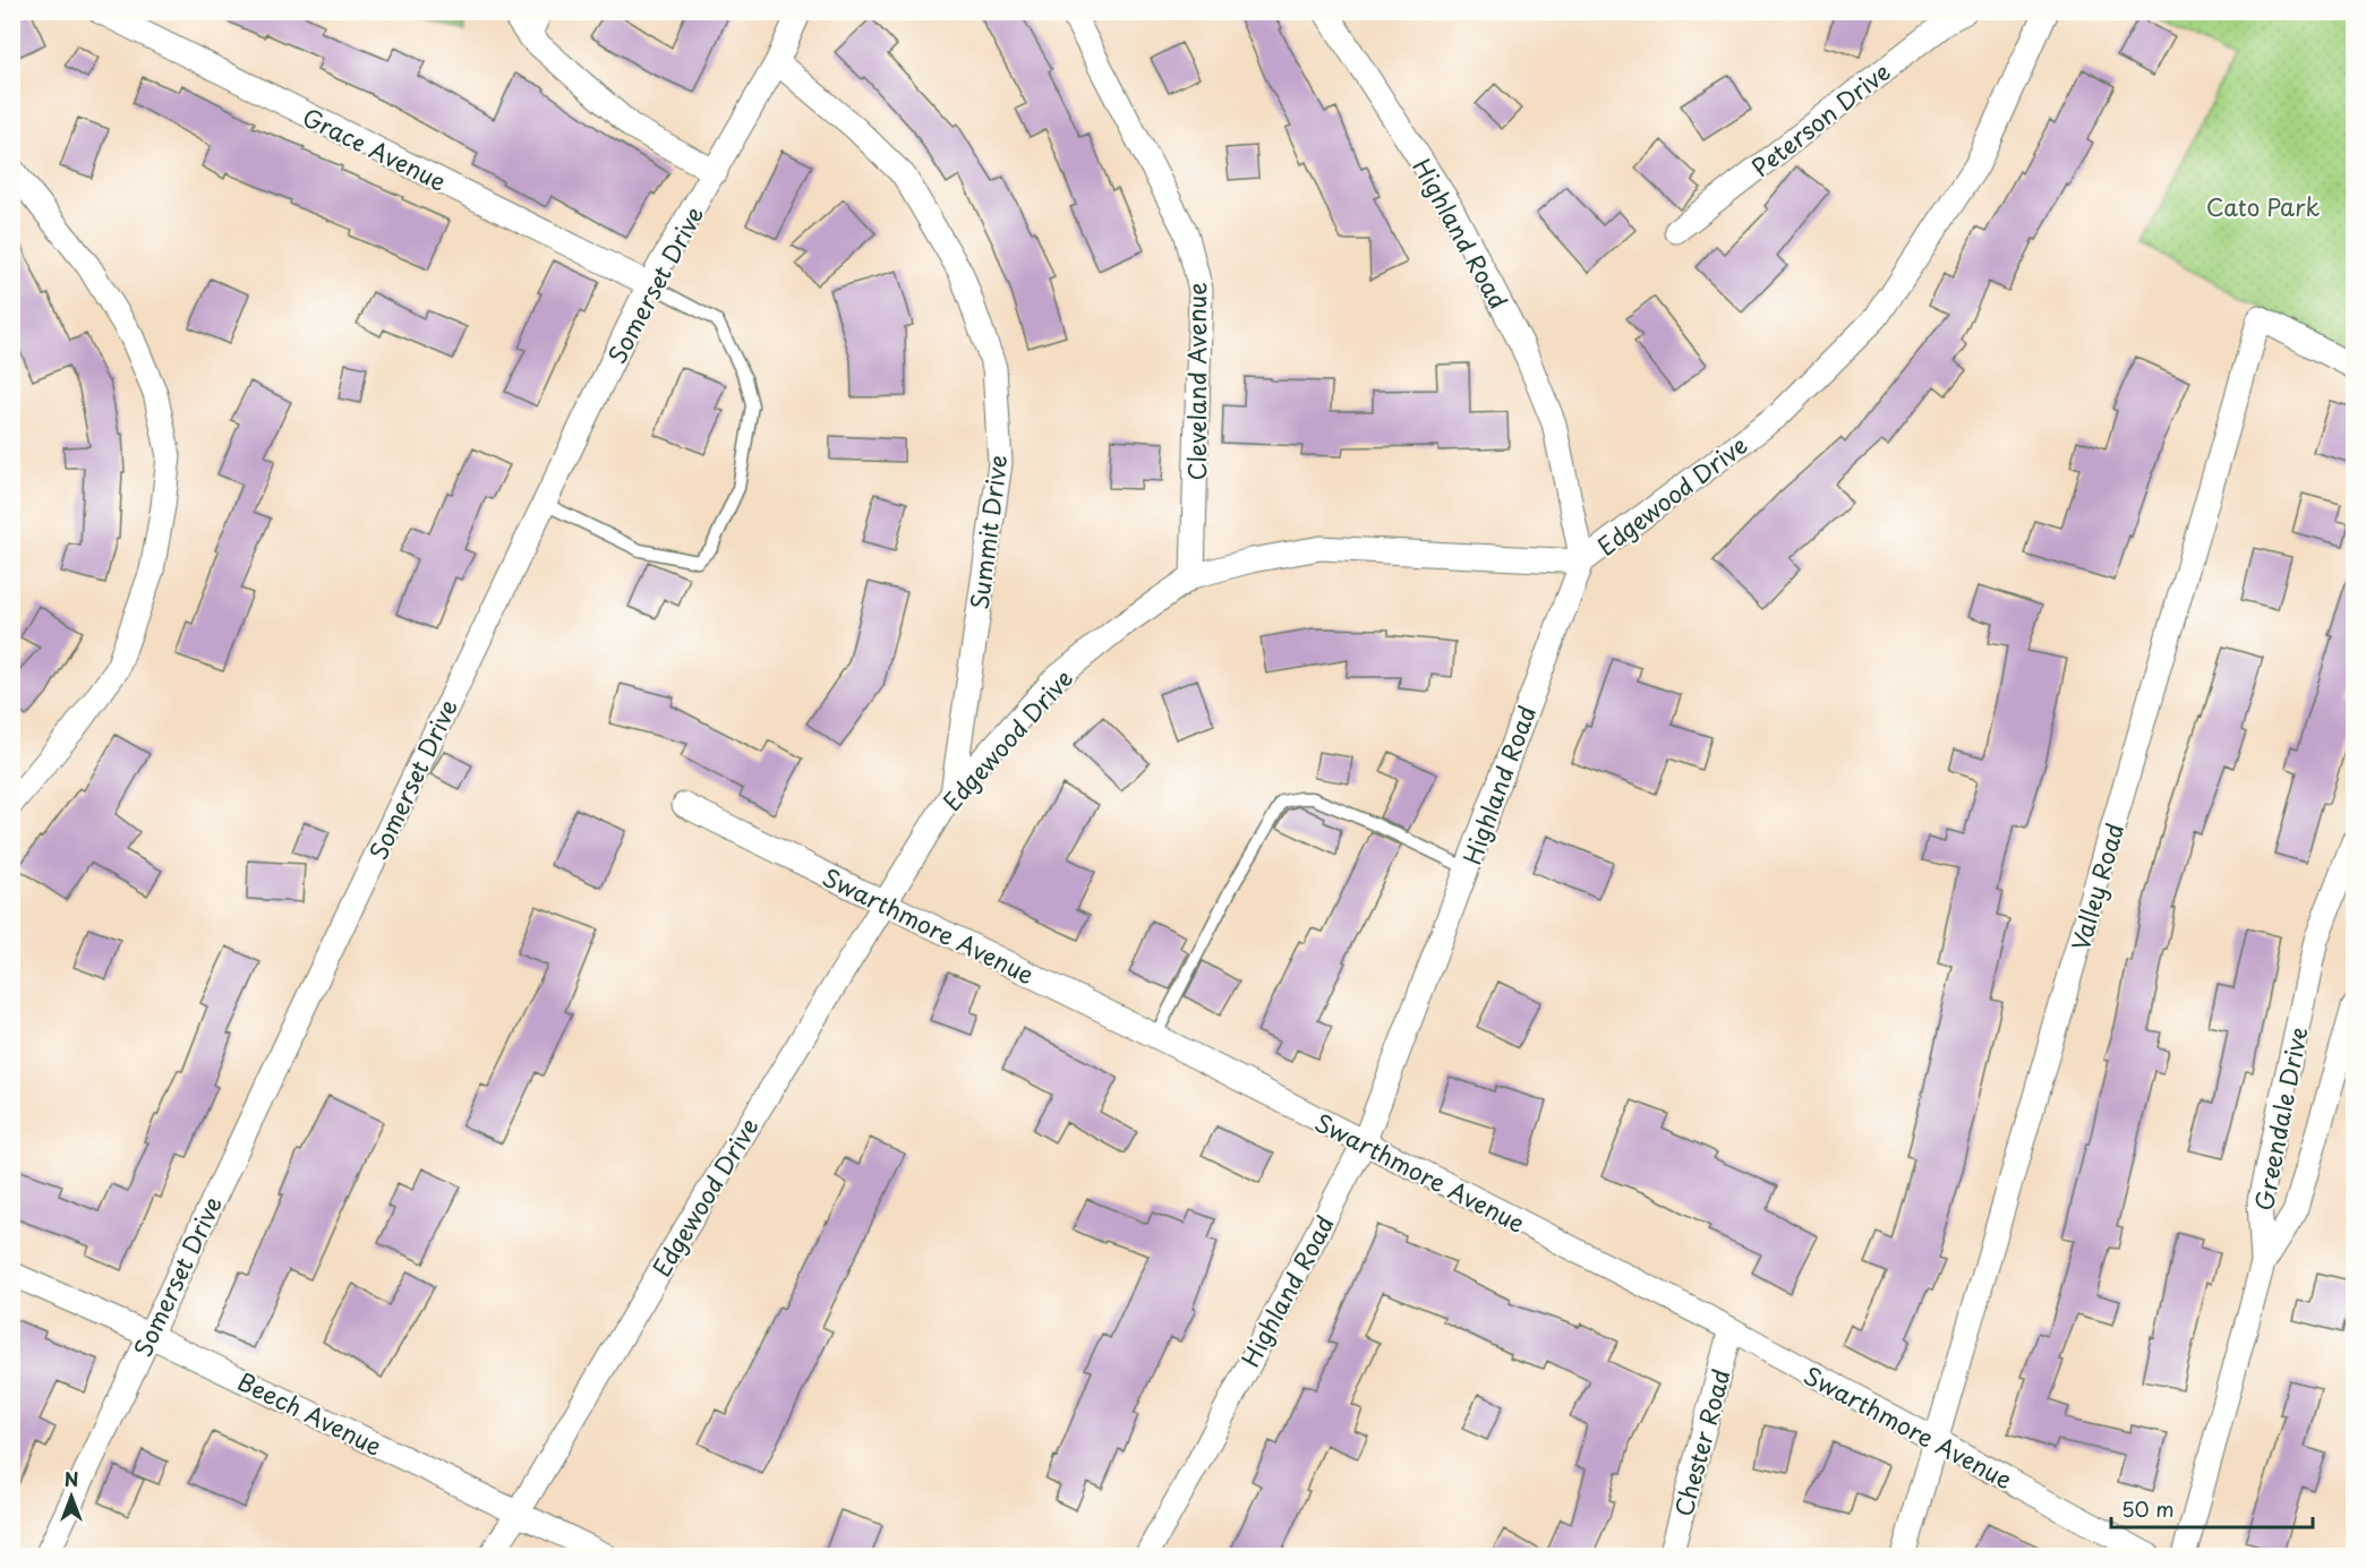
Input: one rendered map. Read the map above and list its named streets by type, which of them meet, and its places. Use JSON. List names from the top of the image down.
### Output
{
  "streets": {
    "street": [
      "Peterson Drive",
      "Grace Avenue",
      "Highland Road",
      "Somerset Drive",
      "Cleveland Avenue",
      "Edgewood Drive",
      "Summit Drive",
      "Valley Road",
      "Swarthmore Avenue",
      "Greendale Drive",
      "Beech Avenue",
      "Chester Road"
    ]
  },
  "crossings": [
    ["Grace Avenue", "Somerset Drive"],
    ["Highland Road", "Edgewood Drive"],
    ["Highland Road", "Swarthmore Avenue"],
    ["Somerset Drive", "Summit Drive"],
    ["Somerset Drive", "Beech Avenue"],
    ["Cleveland Avenue", "Edgewood Drive"],
    ["Edgewood Drive", "Summit Drive"],
    ["Edgewood Drive", "Swarthmore Avenue"],
    ["Edgewood Drive", "Beech Avenue"],
    ["Valley Road", "Swarthmore Avenue"],
    ["Swarthmore Avenue", "Chester Road"]
  ],
  "parks": ["Cato Park"],
  "scale_bar": "50 m",
  "north": "top"
}
